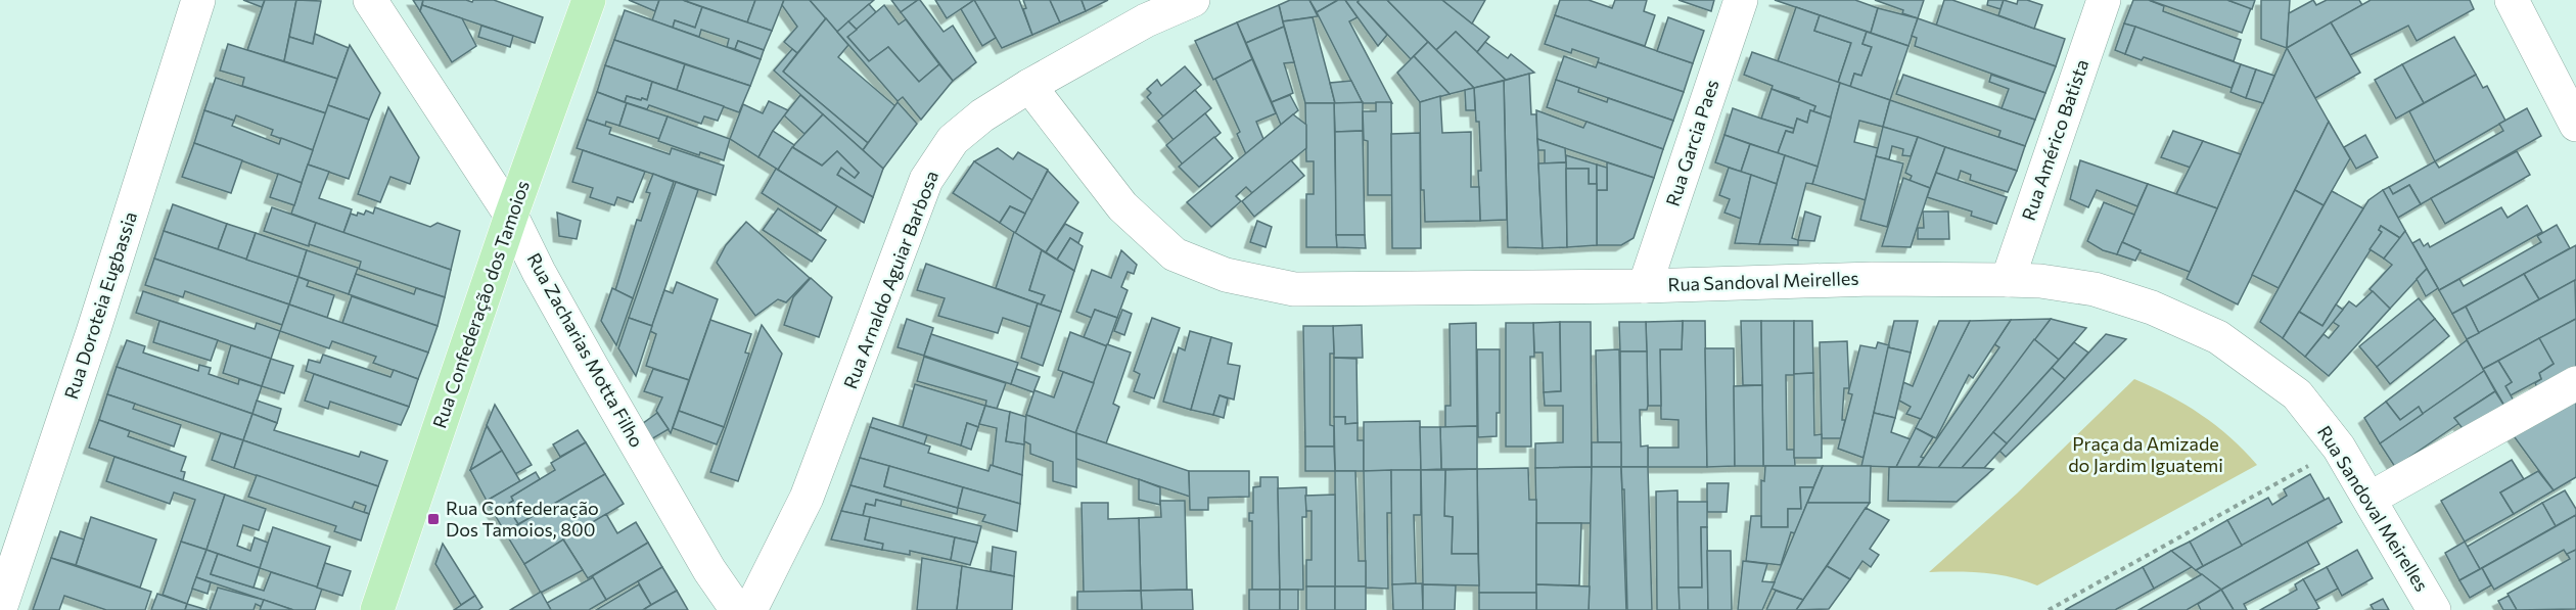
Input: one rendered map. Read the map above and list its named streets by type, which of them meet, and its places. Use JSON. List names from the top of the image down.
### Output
{
  "streets": {
    "main road": ["Rua Confederação dos Tamoios"],
    "street": [
      "Rua Américo Batista",
      "Rua Garcia Paes",
      "Rua Arnaldo Aguiar Barbosa",
      "Rua Sandoval Meirelles",
      "Rua Doroteia Eugbassia",
      "Rua Zacharias Motta Filho"
    ]
  },
  "crossings": [
    ["Rua Américo Batista", "Rua Sandoval Meirelles"],
    ["Rua Garcia Paes", "Rua Sandoval Meirelles"],
    ["Rua Arnaldo Aguiar Barbosa", "Rua Sandoval Meirelles"],
    ["Rua Confederação dos Tamoios", "Rua Zacharias Motta Filho"]
  ],
  "parks": ["Praça da Amizade do Jardim Iguatemi"],
  "places": {
    "transit": ["Rua Confederação Dos Tamoios, 800"]
  }
}
